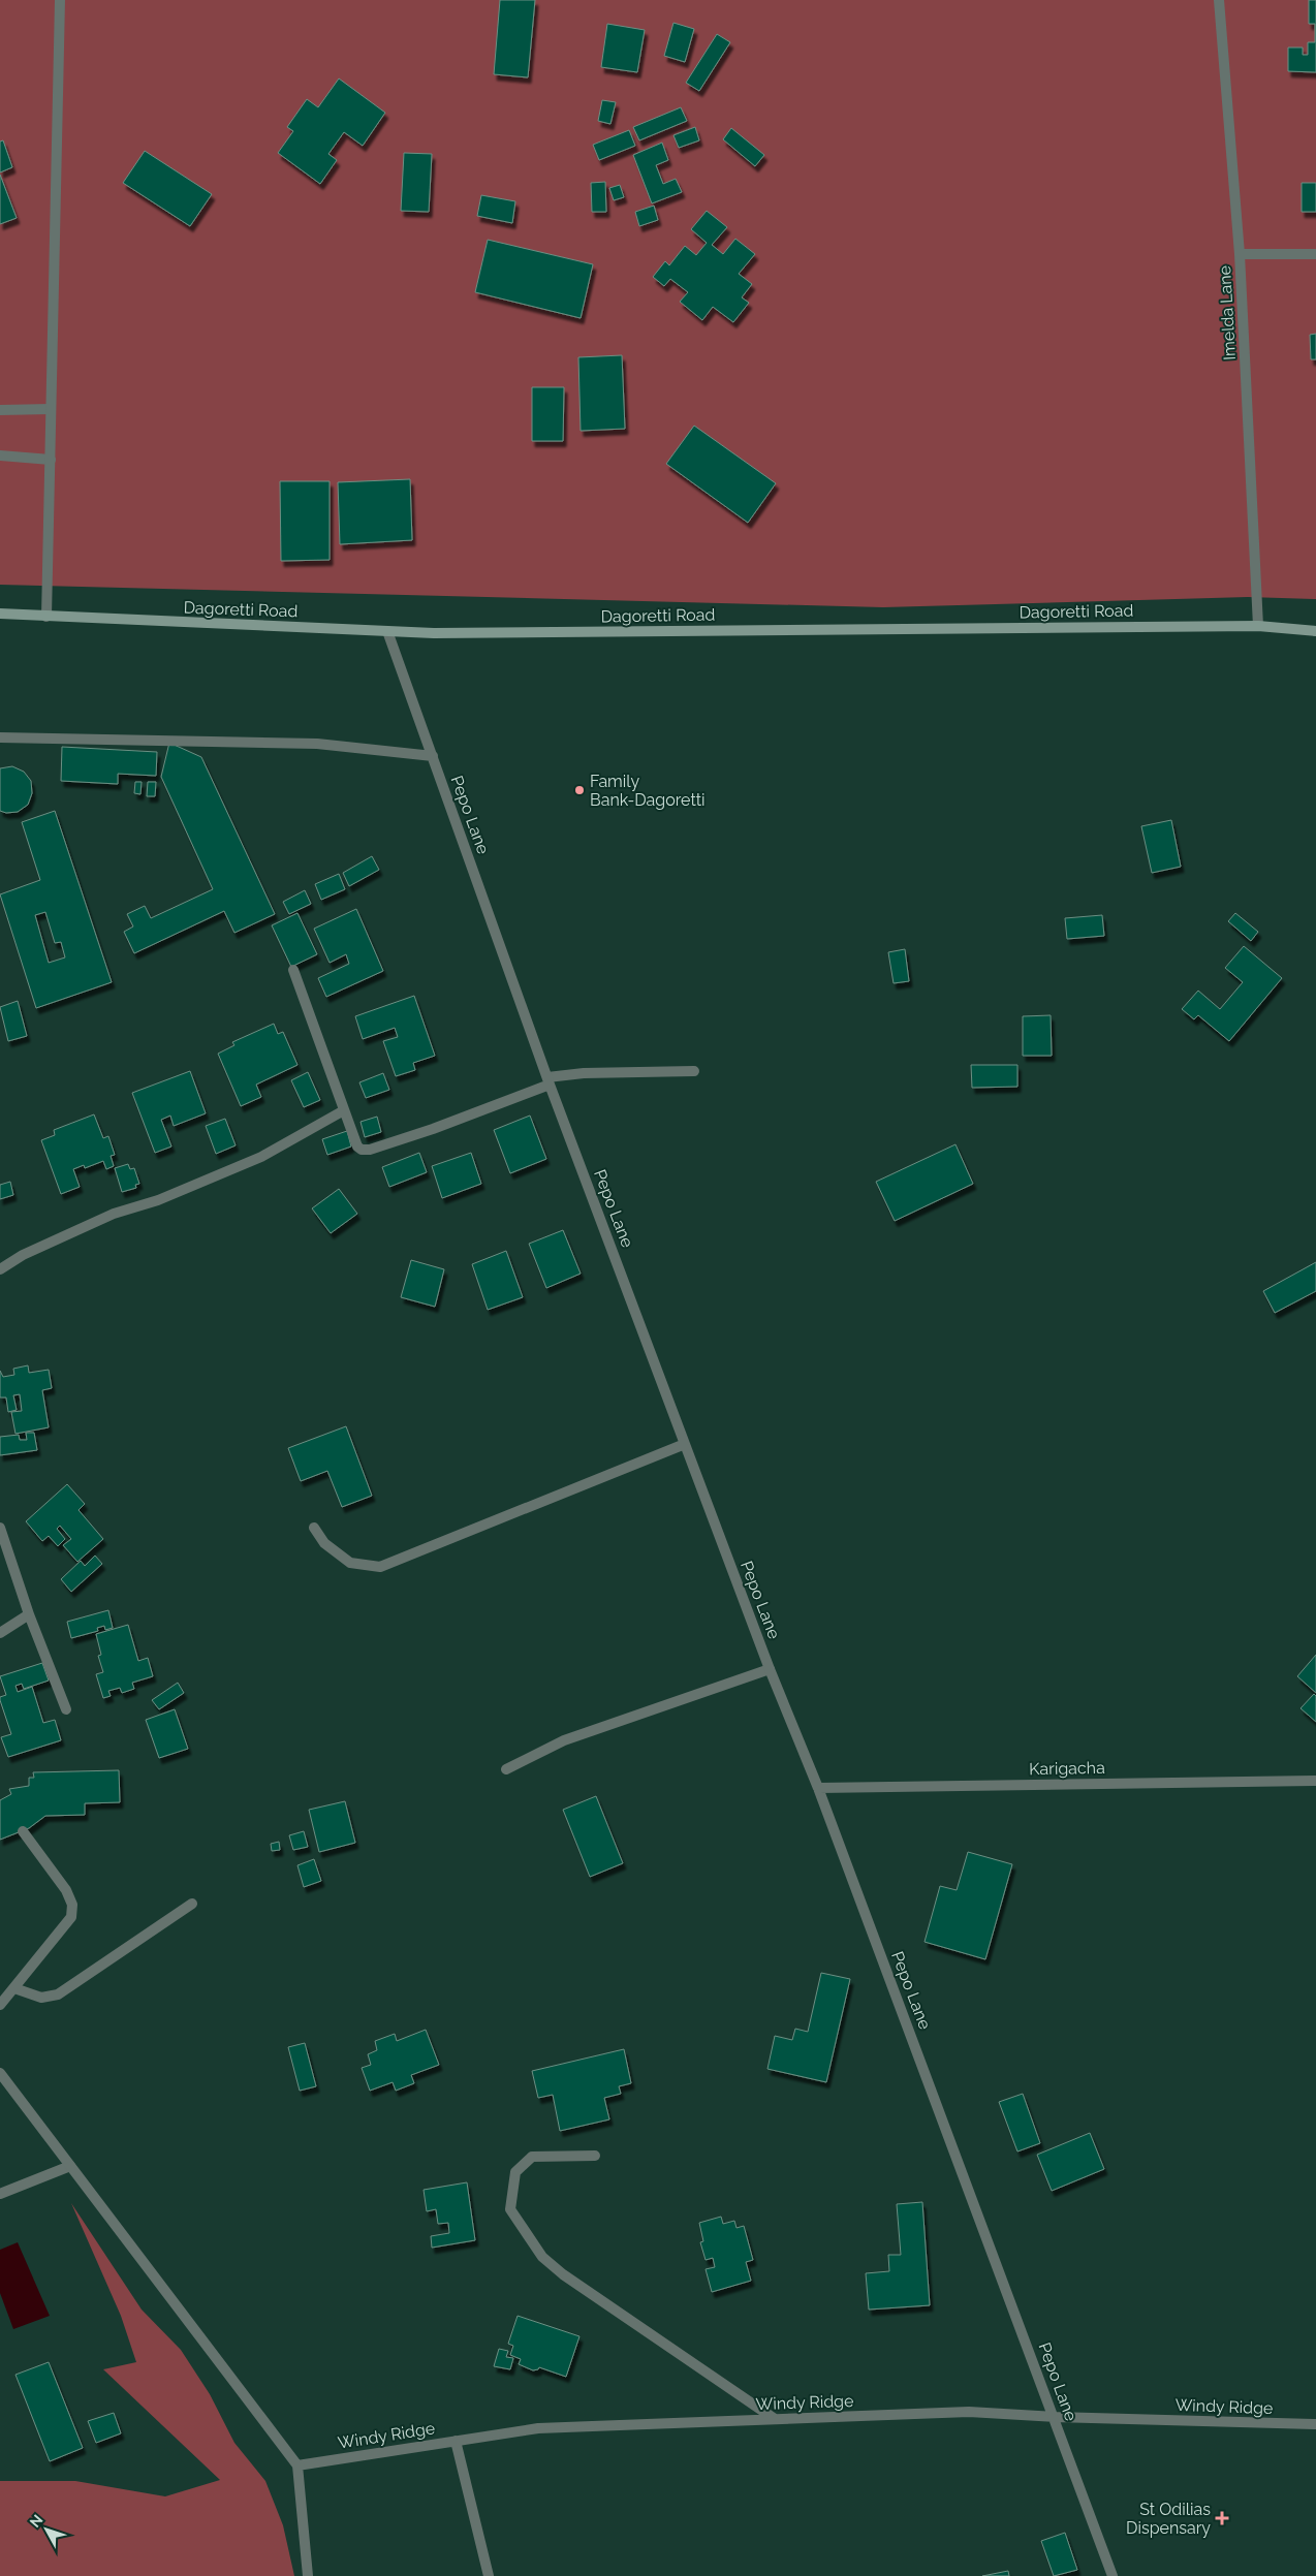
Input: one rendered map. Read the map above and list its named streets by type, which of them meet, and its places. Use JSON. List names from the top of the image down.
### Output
{
  "streets": {
    "main road": ["Dagoretti Road"],
    "street": [
      "Imelda Lane",
      "Pepo Lane",
      "Karigacha",
      "Windy Ridge"
    ]
  },
  "crossings": [
    ["Imelda Lane", "Dagoretti Road"],
    ["Dagoretti Road", "Pepo Lane"],
    ["Pepo Lane", "Karigacha"],
    ["Pepo Lane", "Windy Ridge"]
  ],
  "places": {
    "other": ["Family Bank-Dagoretti"],
    "health": ["St Odilias Dispensary"]
  },
  "north": "top left"
}
